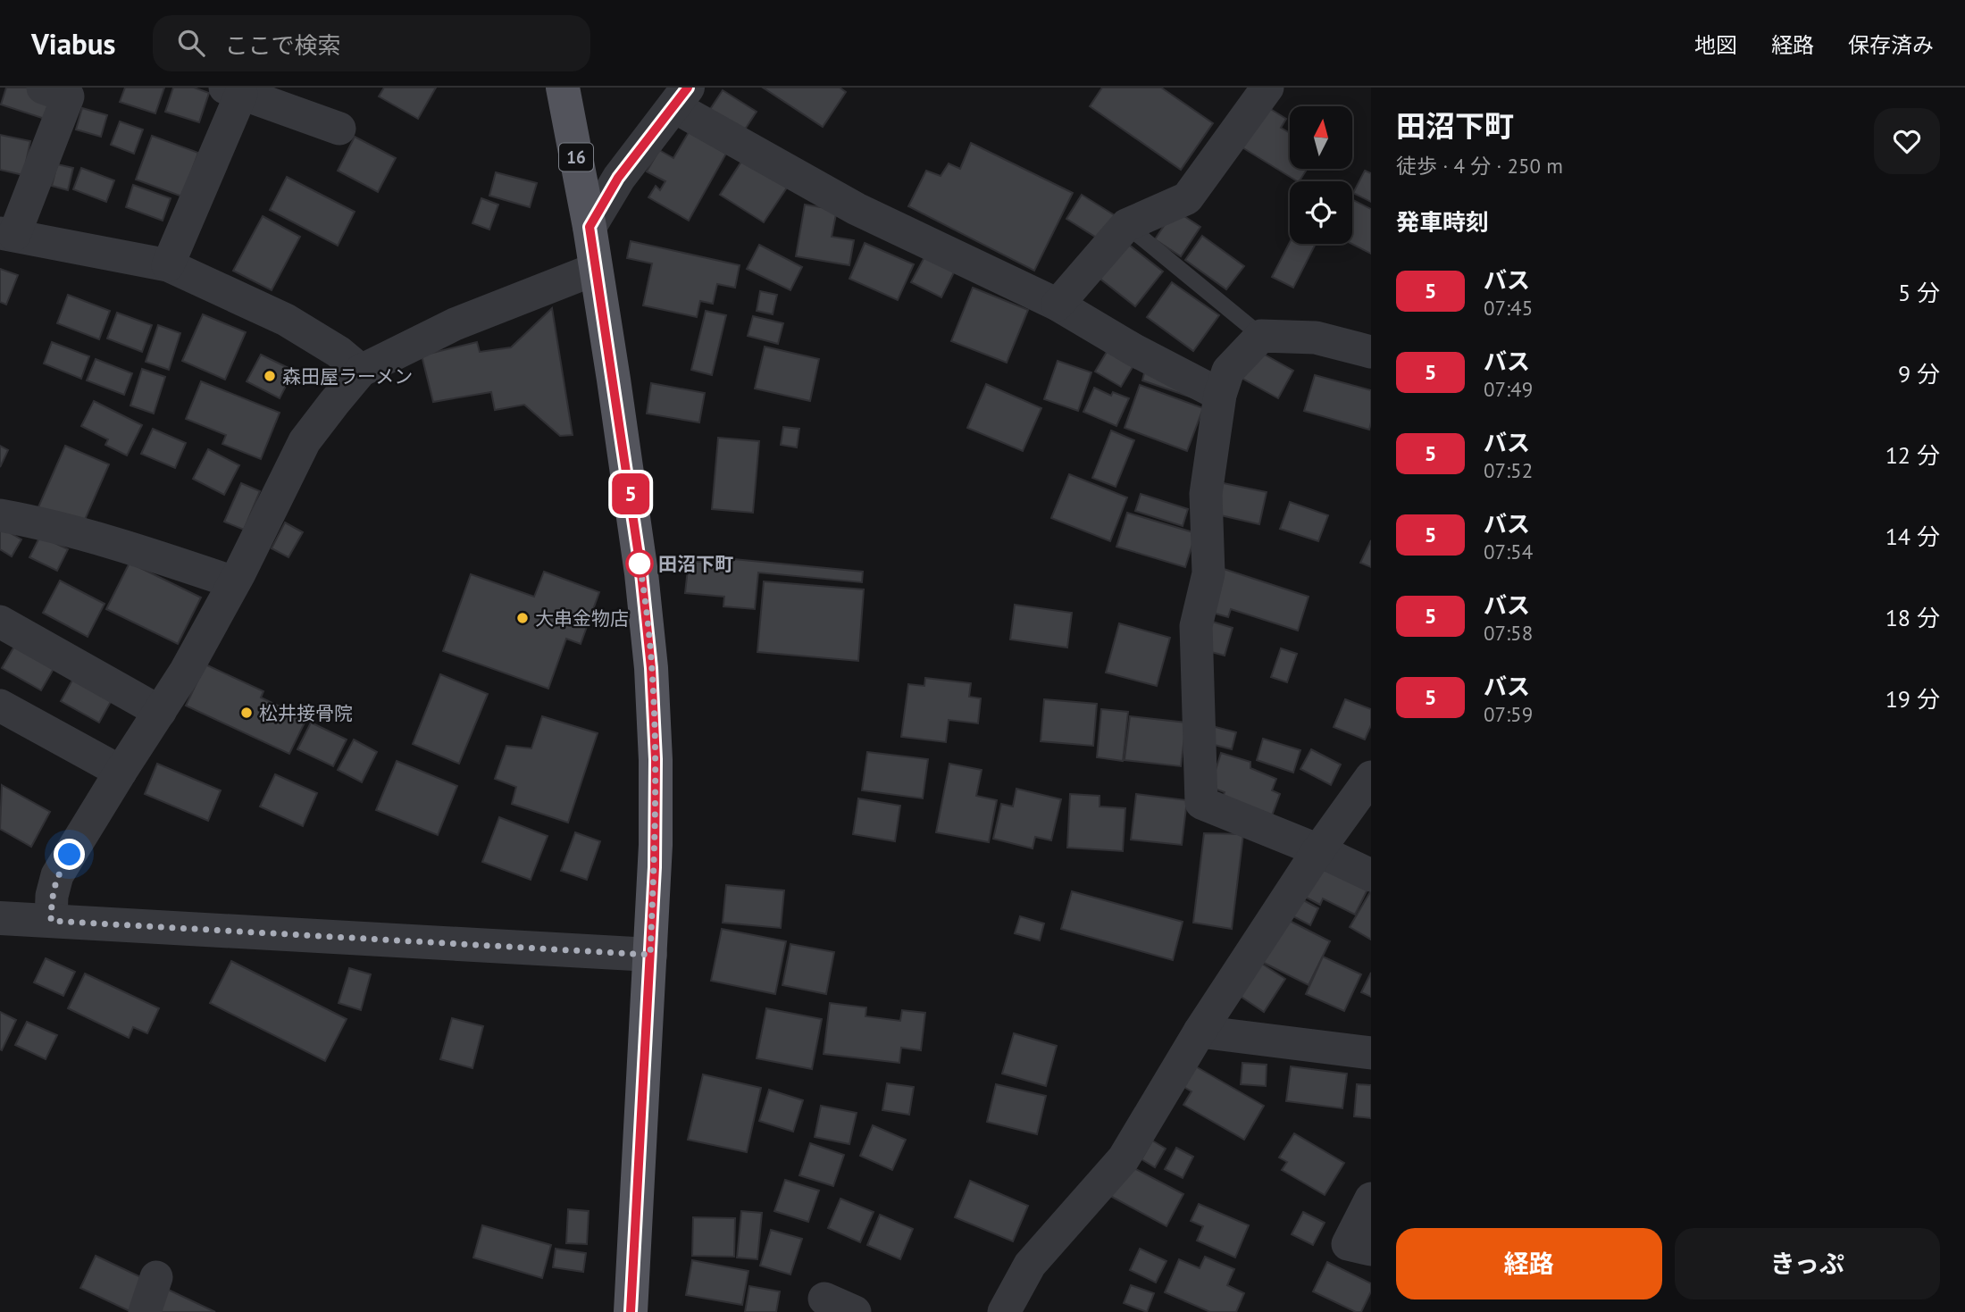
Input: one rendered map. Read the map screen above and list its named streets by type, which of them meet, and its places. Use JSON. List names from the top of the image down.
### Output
{
  "streets": {
    "main road": ["16"]
  },
  "places": [
    "森田屋ラーメン",
    "田沼下町",
    "大串金物店",
    "松井接骨院"
  ],
  "lines": ["bus line 5"],
  "north": "top",
  "page": {
    "header": "Viabus",
    "search": "ここで検索",
    "nav": ["地図", "経路", "保存済み"],
    "on_map": "5",
    "heading": [
      ["田沼下町", "徒歩 · 4 分 · 250 m"],
      "発車時刻"
    ],
    "list": [
      {
        "mark": "5",
        "name": "バス",
        "note": "07:45",
        "value": "5 分"
      },
      {
        "mark": "5",
        "name": "バス",
        "note": "07:49",
        "value": "9 分"
      },
      {
        "mark": "5",
        "name": "バス",
        "note": "07:52",
        "value": "12 分"
      },
      {
        "mark": "5",
        "name": "バス",
        "note": "07:54",
        "value": "14 分"
      },
      {
        "mark": "5",
        "name": "バス",
        "note": "07:58",
        "value": "18 分"
      },
      {
        "mark": "5",
        "name": "バス",
        "note": "07:59",
        "value": "19 分"
      }
    ],
    "buttons": ["経路", "きっぷ"]
  }
}
